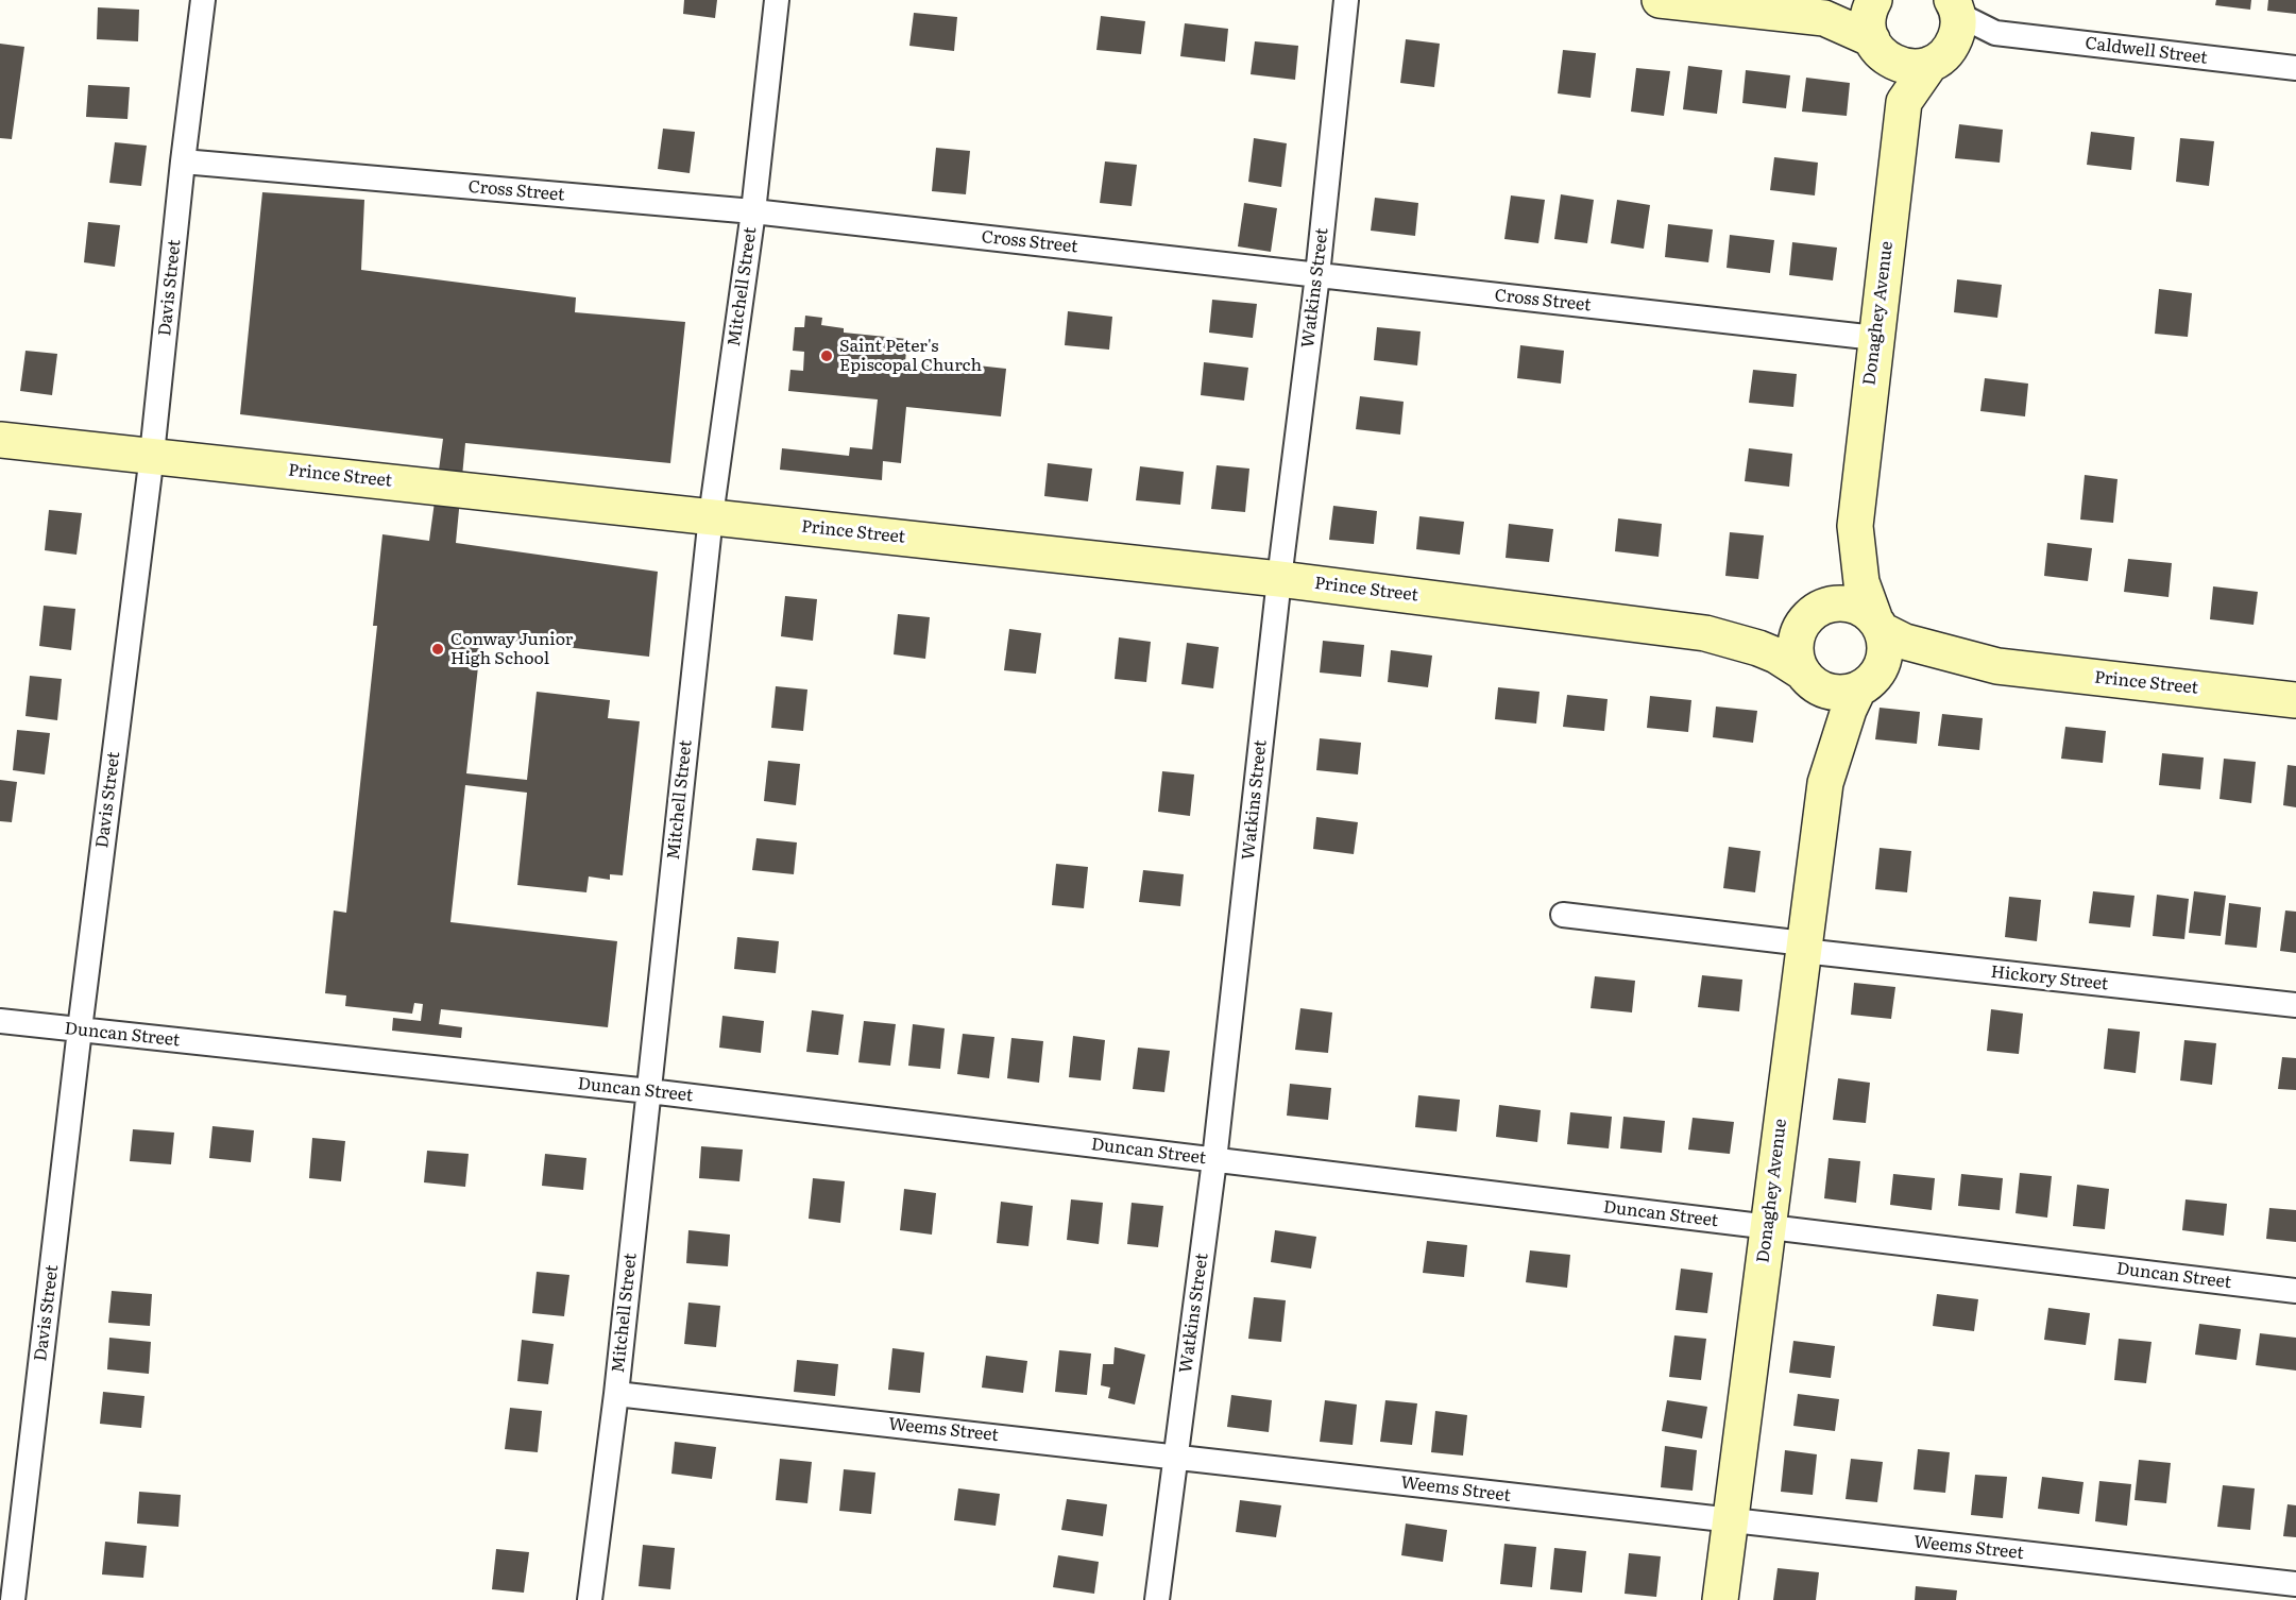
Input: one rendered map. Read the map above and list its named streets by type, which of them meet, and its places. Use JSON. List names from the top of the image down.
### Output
{
  "streets": {
    "street": [
      "Caldwell Street",
      "Cross Street",
      "Mitchell Street",
      "Davis Street",
      "Watkins Street",
      "Donaghey Avenue",
      "Prince Street",
      "Hickory Street",
      "Duncan Street",
      "Weems Street"
    ]
  },
  "crossings": [
    ["Caldwell Street", "Donaghey Avenue"],
    ["Cross Street", "Mitchell Street"],
    ["Cross Street", "Davis Street"],
    ["Cross Street", "Watkins Street"],
    ["Cross Street", "Donaghey Avenue"],
    ["Mitchell Street", "Prince Street"],
    ["Mitchell Street", "Duncan Street"],
    ["Mitchell Street", "Weems Street"],
    ["Davis Street", "Prince Street"],
    ["Davis Street", "Duncan Street"],
    ["Watkins Street", "Prince Street"],
    ["Watkins Street", "Duncan Street"],
    ["Watkins Street", "Weems Street"],
    ["Donaghey Avenue", "Prince Street"],
    ["Donaghey Avenue", "Hickory Street"],
    ["Donaghey Avenue", "Duncan Street"],
    ["Donaghey Avenue", "Weems Street"]
  ],
  "places": ["Saint Peter's Episcopal Church", "Conway Junior High School"]
}
